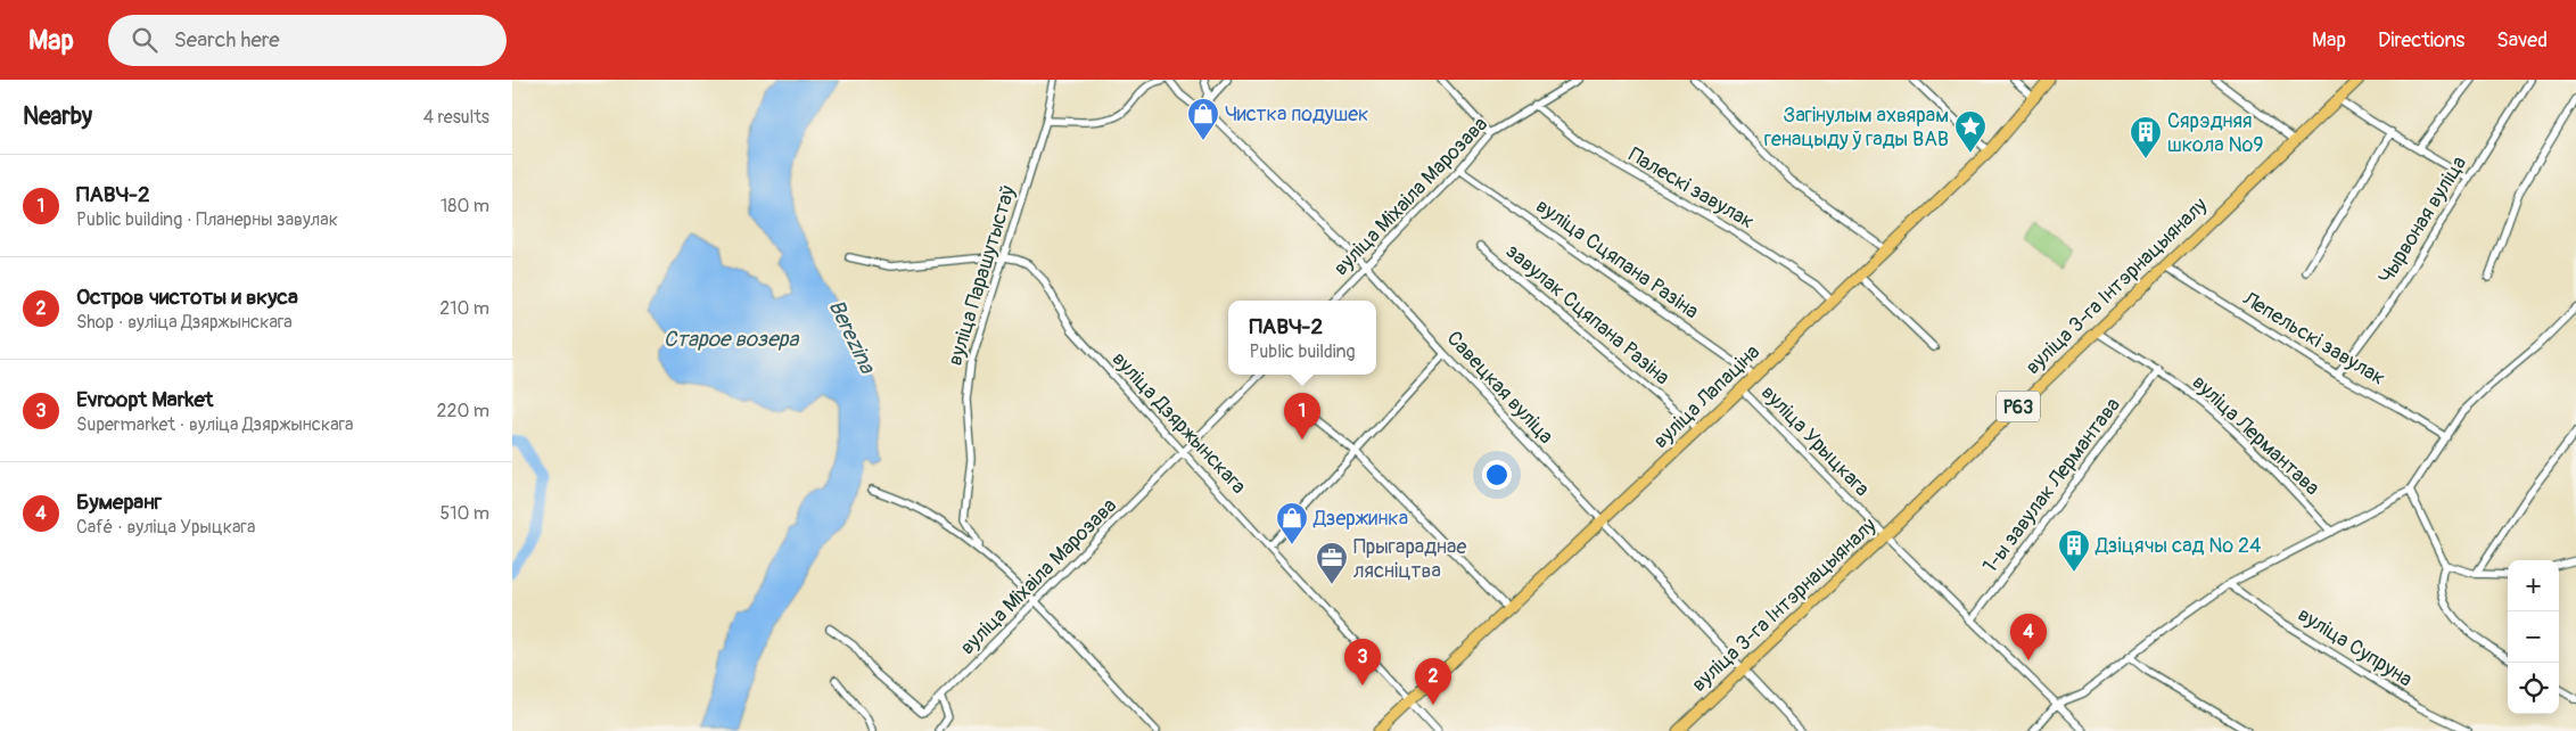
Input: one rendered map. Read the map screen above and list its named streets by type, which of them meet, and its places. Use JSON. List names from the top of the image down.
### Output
{
  "streets": {
    "main road": ["вуліца 3-га Інтэрнацыяналу", "вуліца Лапаціна", "Р63"],
    "street": [
      "Палескі завулак",
      "вуліца Міхаіла Марозава",
      "Чырвоная вуліца",
      "вуліца Сцяпана Разіна",
      "вуліца Парашутыстаў",
      "завулак Сцяпана Разіна",
      "Лепельскі завулак",
      "Савецкая вуліца",
      "вуліца Дзяржынскага",
      "вуліца Лермантава",
      "вуліца Урыцкага",
      "1-ы завулак Лермантава",
      "вуліца Супруна"
    ]
  },
  "crossings": [
    ["Палескі завулак", "вуліца Міхаіла Марозава"],
    ["Палескі завулак", "вуліца Лапаціна"],
    ["вуліца Міхаіла Марозава", "вуліца Сцяпана Разіна"],
    ["вуліца Міхаіла Марозава", "Савецкая вуліца"],
    ["вуліца Міхаіла Марозава", "вуліца Дзяржынскага"],
    ["Чырвоная вуліца", "Лепельскі завулак"],
    ["вуліца Сцяпана Разіна", "вуліца Лапаціна"],
    ["вуліца Парашутыстаў", "вуліца Дзяржынскага"],
    ["вуліца 3-га Інтэрнацыяналу", "Лепельскі завулак"],
    ["вуліца 3-га Інтэрнацыяналу", "Савецкая вуліца"],
    ["вуліца 3-га Інтэрнацыяналу", "вуліца Лермантава"],
    ["вуліца 3-га Інтэрнацыяналу", "вуліца Урыцкага"],
    ["завулак Сцяпана Разіна", "вуліца Лапаціна"],
    ["Савецкая вуліца", "вуліца Лапаціна"],
    ["вуліца Лапаціна", "вуліца Дзяржынскага"],
    ["вуліца Лапаціна", "вуліца Урыцкага"],
    ["вуліца Лермантава", "1-ы завулак Лермантава"],
    ["вуліца Урыцкага", "1-ы завулак Лермантава"]
  ],
  "water": ["Berezina", "Старое возера"],
  "places": {
    "shop": ["Чистка подушек", "Дзержинка"],
    "place": ["Загінулым ахвярам генацыду ў гады ВАВ"],
    "building": ["Сярэдняя школа №9", "Дзіцячы сад № 24"],
    "office": ["Прыгараднае лясніцтва"]
  },
  "page": {
    "header": "Map",
    "search": "Search here",
    "nav": ["Map", "Directions", "Saved"],
    "heading": ["Nearby", "4 results"],
    "list": [
      {
        "mark": "1",
        "name": "ПАВЧ-2",
        "note": "Public building · Планерны завулак",
        "value": "180 m"
      },
      {
        "mark": "2",
        "name": "Остров чистоты и вкуса",
        "note": "Shop · вуліца Дзяржынскага",
        "value": "210 m"
      },
      {
        "mark": "3",
        "name": "Evroopt Market",
        "note": "Supermarket · вуліца Дзяржынскага",
        "value": "220 m"
      },
      {
        "mark": "4",
        "name": "Бумеранг",
        "note": "Café · вуліца Урыцкага",
        "value": "510 m"
      }
    ],
    "popup": ["ПАВЧ-2", "Public building"],
    "pins": [
      "1",
      "4",
      "3",
      "2"
    ],
    "map_buttons": ["+", "−"]
  }
}
